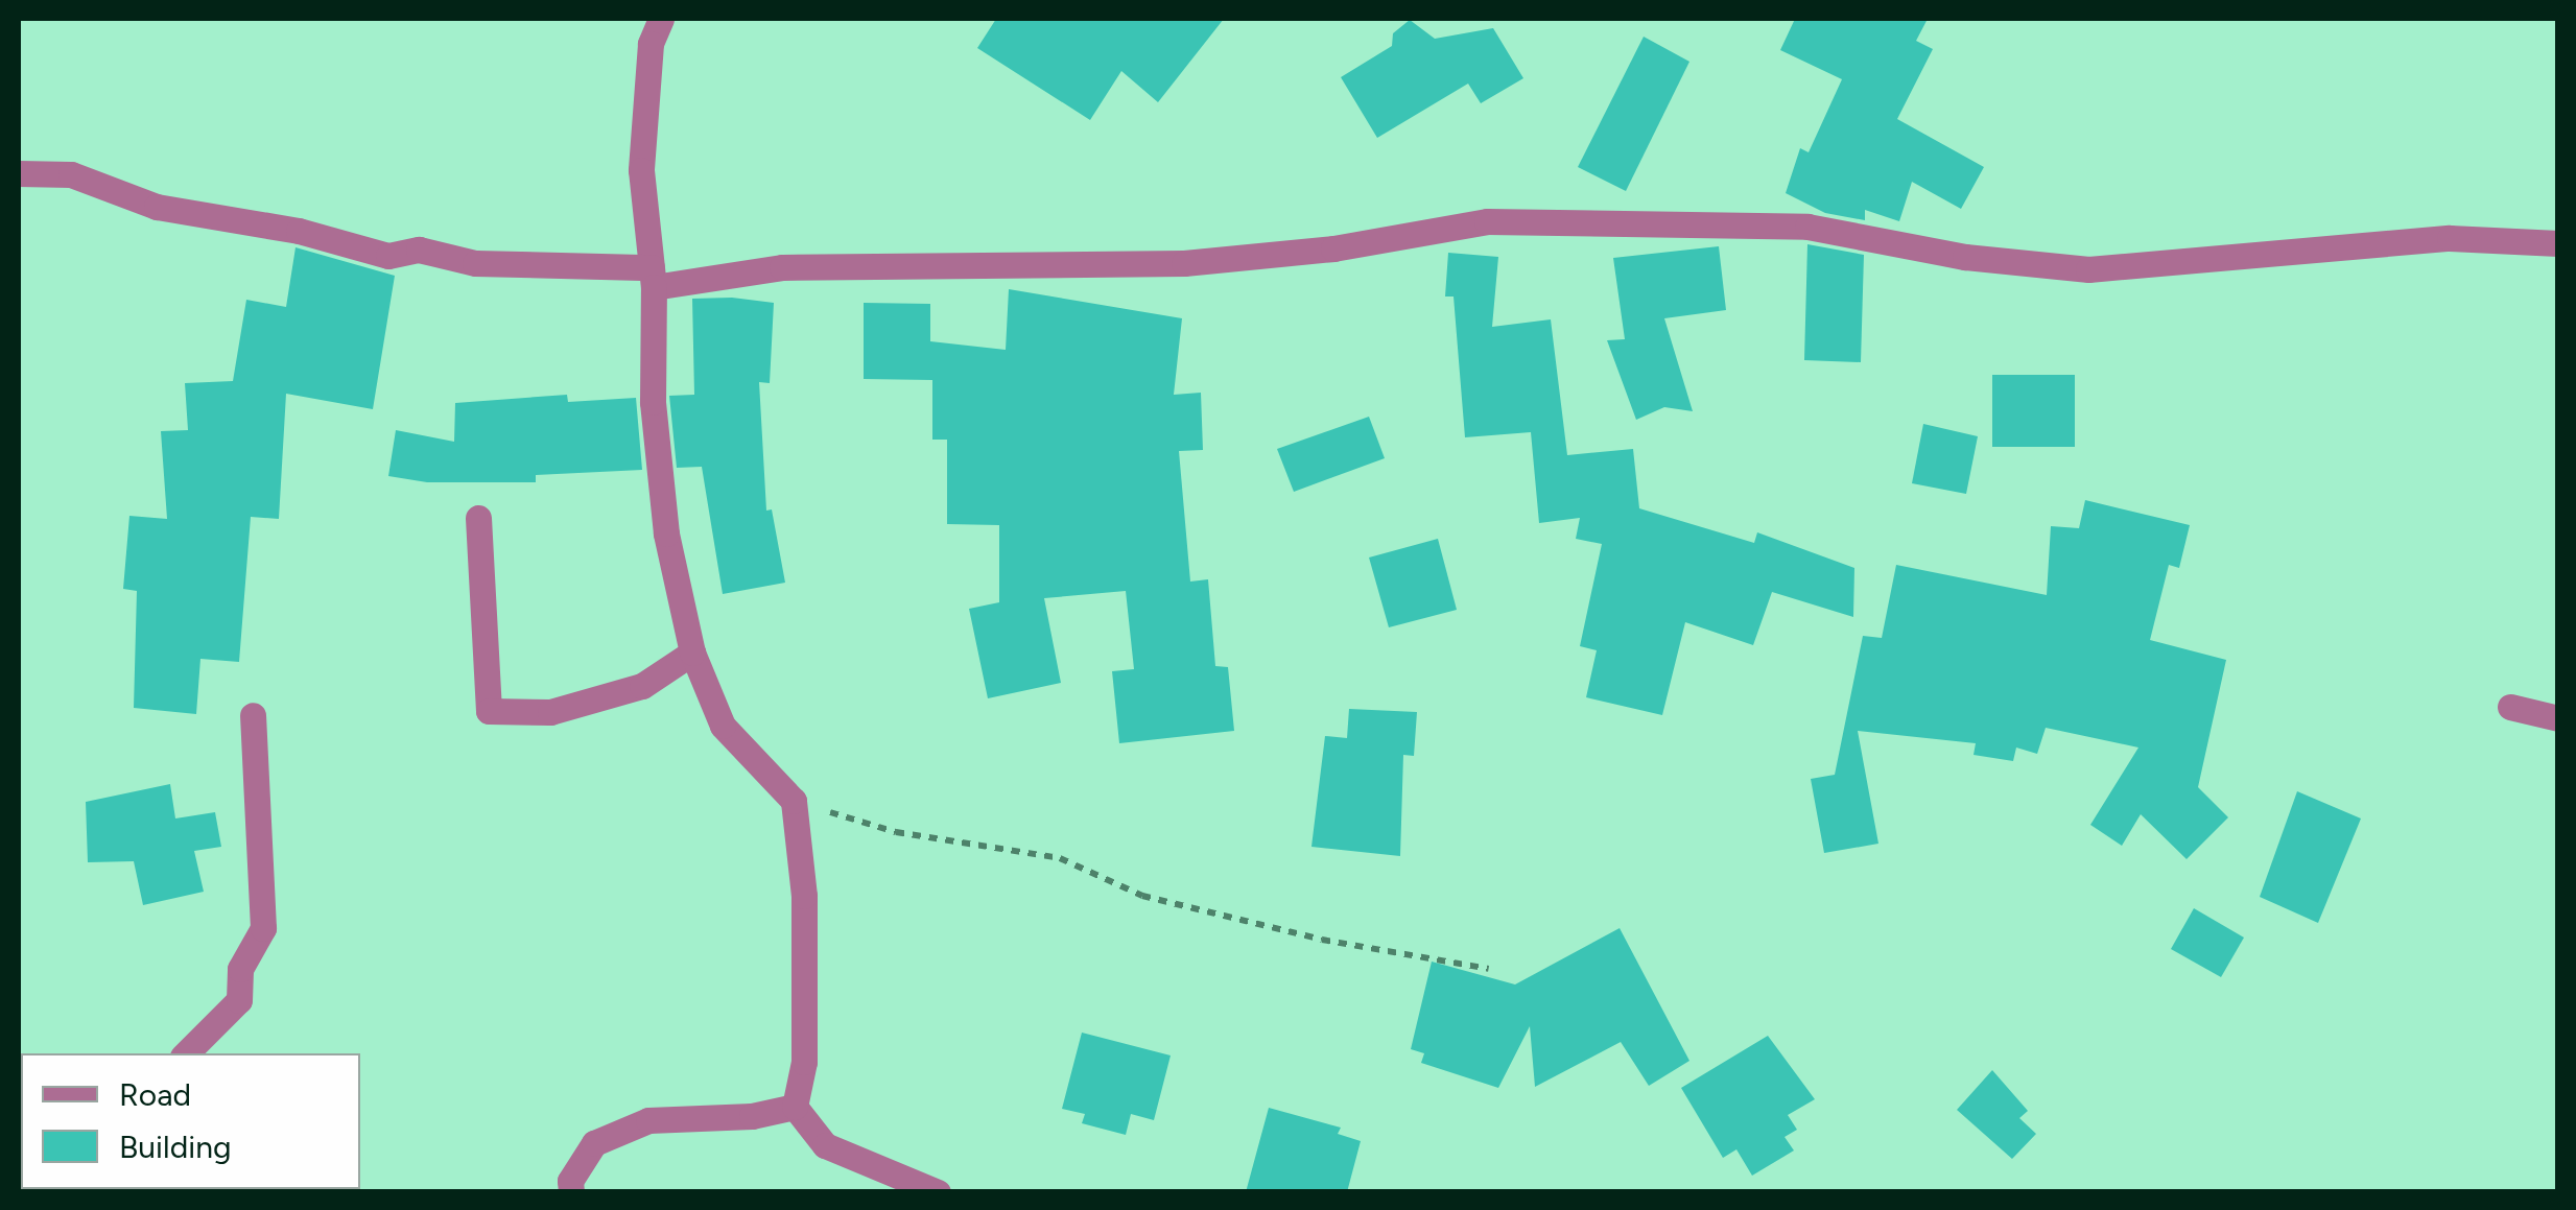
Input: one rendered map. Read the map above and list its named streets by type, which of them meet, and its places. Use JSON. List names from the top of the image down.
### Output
{
  "legend": ["Road", "Building"]
}
